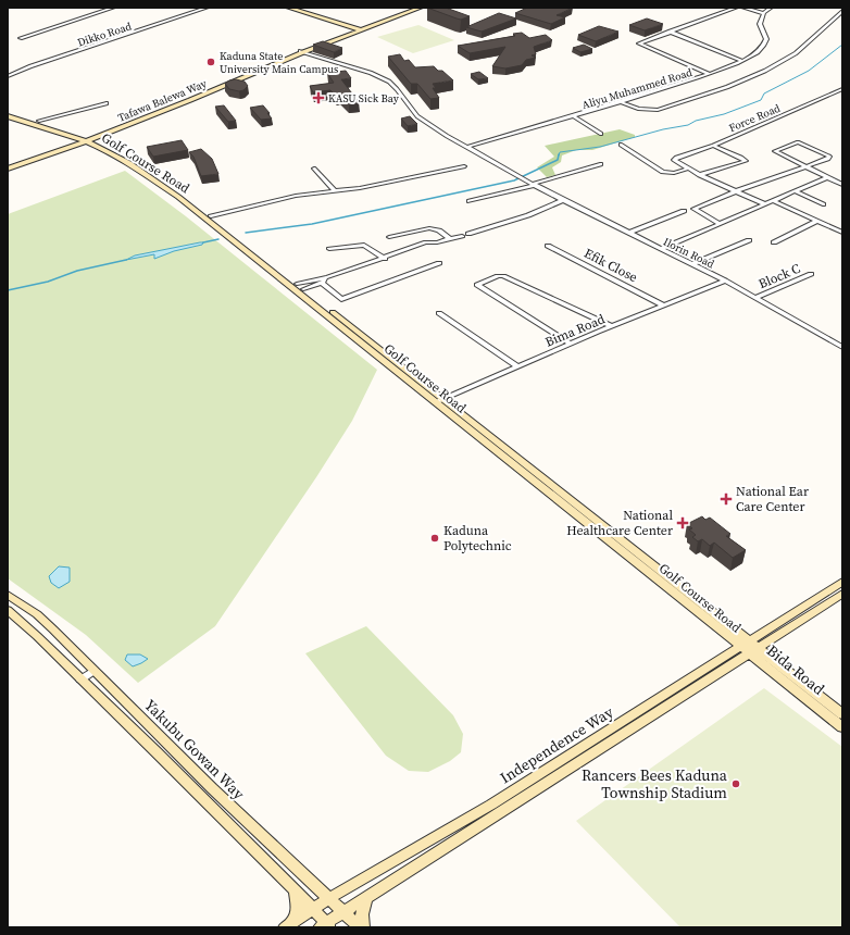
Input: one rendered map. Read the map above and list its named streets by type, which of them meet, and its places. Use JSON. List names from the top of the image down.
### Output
{
  "streets": {
    "street": [
      "Dikko Road",
      "Aliyu Muhammed Road",
      "Tafawa Balewa Way",
      "Force Road",
      "Golf Course Road",
      "Ilorin Road",
      "Efik Close",
      "Block C",
      "Bima Road",
      "Bida Road",
      "Independence Way",
      "Yakubu Gowan Way"
    ]
  },
  "crossings": [
    ["Aliyu Muhammed Road", "Ilorin Road"],
    ["Tafawa Balewa Way", "Golf Course Road"],
    ["Tafawa Balewa Way", "Ilorin Road"],
    ["Golf Course Road", "Bima Road"],
    ["Golf Course Road", "Bida Road"],
    ["Golf Course Road", "Independence Way"],
    ["Ilorin Road", "Block C"],
    ["Ilorin Road", "Bima Road"],
    ["Efik Close", "Bima Road"],
    ["Bida Road", "Independence Way"],
    ["Independence Way", "Yakubu Gowan Way"]
  ],
  "places": {
    "other": ["Kaduna State University Main Campus", "Kaduna Polytechnic", "Rancers Bees Kaduna Township Stadium"],
    "health": ["KASU Sick Bay", "National Ear Care Center", "National Healthcare Center"]
  }
}
